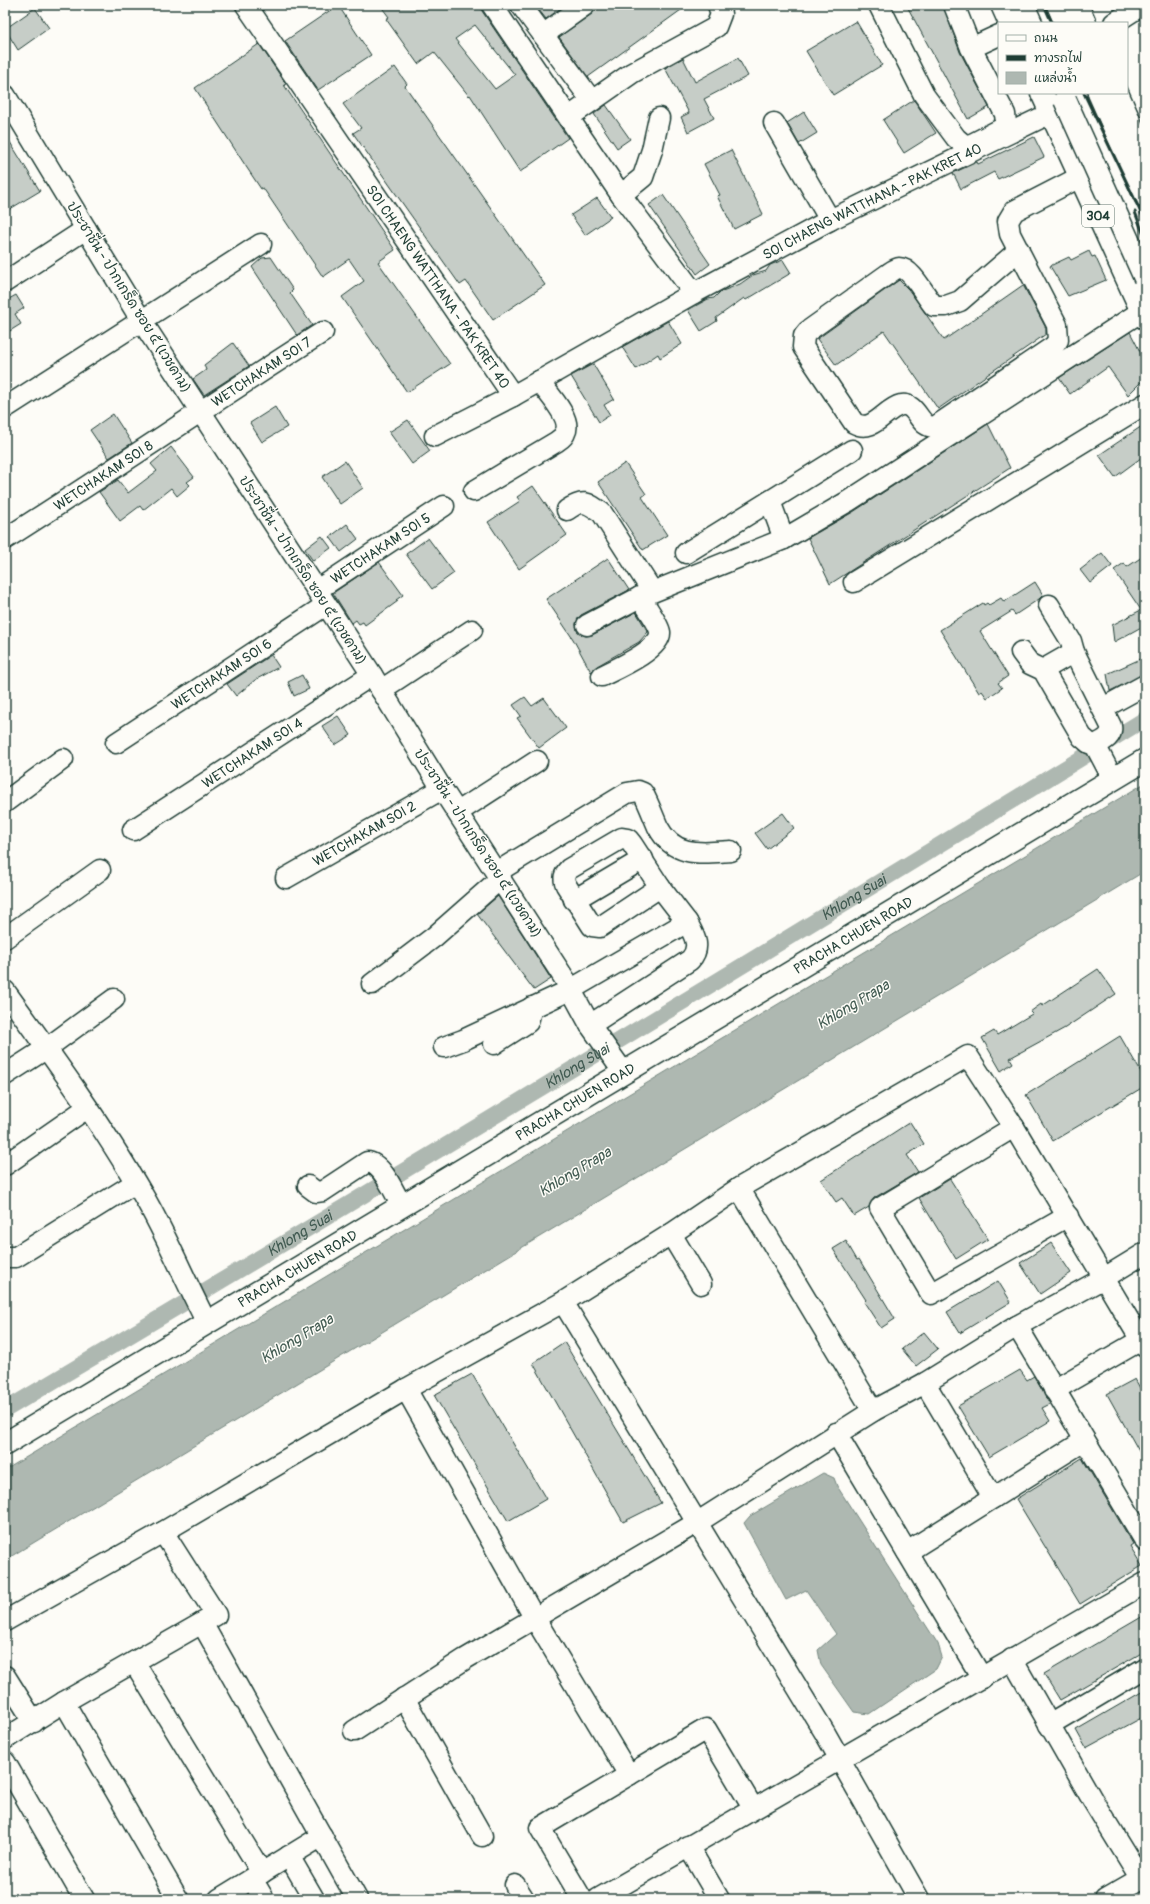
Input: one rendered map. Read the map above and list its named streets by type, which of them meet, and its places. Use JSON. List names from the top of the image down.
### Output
{
  "streets": {
    "main road": ["304", "PRACHA CHUEN ROAD"],
    "street": [
      "SOI CHAENG WATTHANA - PAK KRET 40",
      "ประชาชื่น - ปากเกร็ด ซอย ๕ (เวชคาม)",
      "WETCHAKAM SOI 7",
      "WETCHAKAM SOI 8",
      "WETCHAKAM SOI 5",
      "WETCHAKAM SOI 6",
      "WETCHAKAM SOI 4",
      "WETCHAKAM SOI 2"
    ]
  },
  "crossings": [
    ["SOI CHAENG WATTHANA - PAK KRET 40", "304"],
    ["ประชาชื่น - ปากเกร็ด ซอย ๕ (เวชคาม)", "WETCHAKAM SOI 7"],
    ["ประชาชื่น - ปากเกร็ด ซอย ๕ (เวชคาม)", "WETCHAKAM SOI 8"],
    ["ประชาชื่น - ปากเกร็ด ซอย ๕ (เวชคาม)", "WETCHAKAM SOI 5"],
    ["ประชาชื่น - ปากเกร็ด ซอย ๕ (เวชคาม)", "WETCHAKAM SOI 6"],
    ["ประชาชื่น - ปากเกร็ด ซอย ๕ (เวชคาม)", "WETCHAKAM SOI 4"],
    ["ประชาชื่น - ปากเกร็ด ซอย ๕ (เวชคาม)", "WETCHAKAM SOI 2"],
    ["ประชาชื่น - ปากเกร็ด ซอย ๕ (เวชคาม)", "PRACHA CHUEN ROAD"],
    ["WETCHAKAM SOI 7", "WETCHAKAM SOI 8"],
    ["WETCHAKAM SOI 5", "WETCHAKAM SOI 6"]
  ],
  "water": ["Khlong Suai", "Khlong Prapa"],
  "legend": ["ถนน", "ทางรถไฟ", "แหล่งน้ำ"]
}
